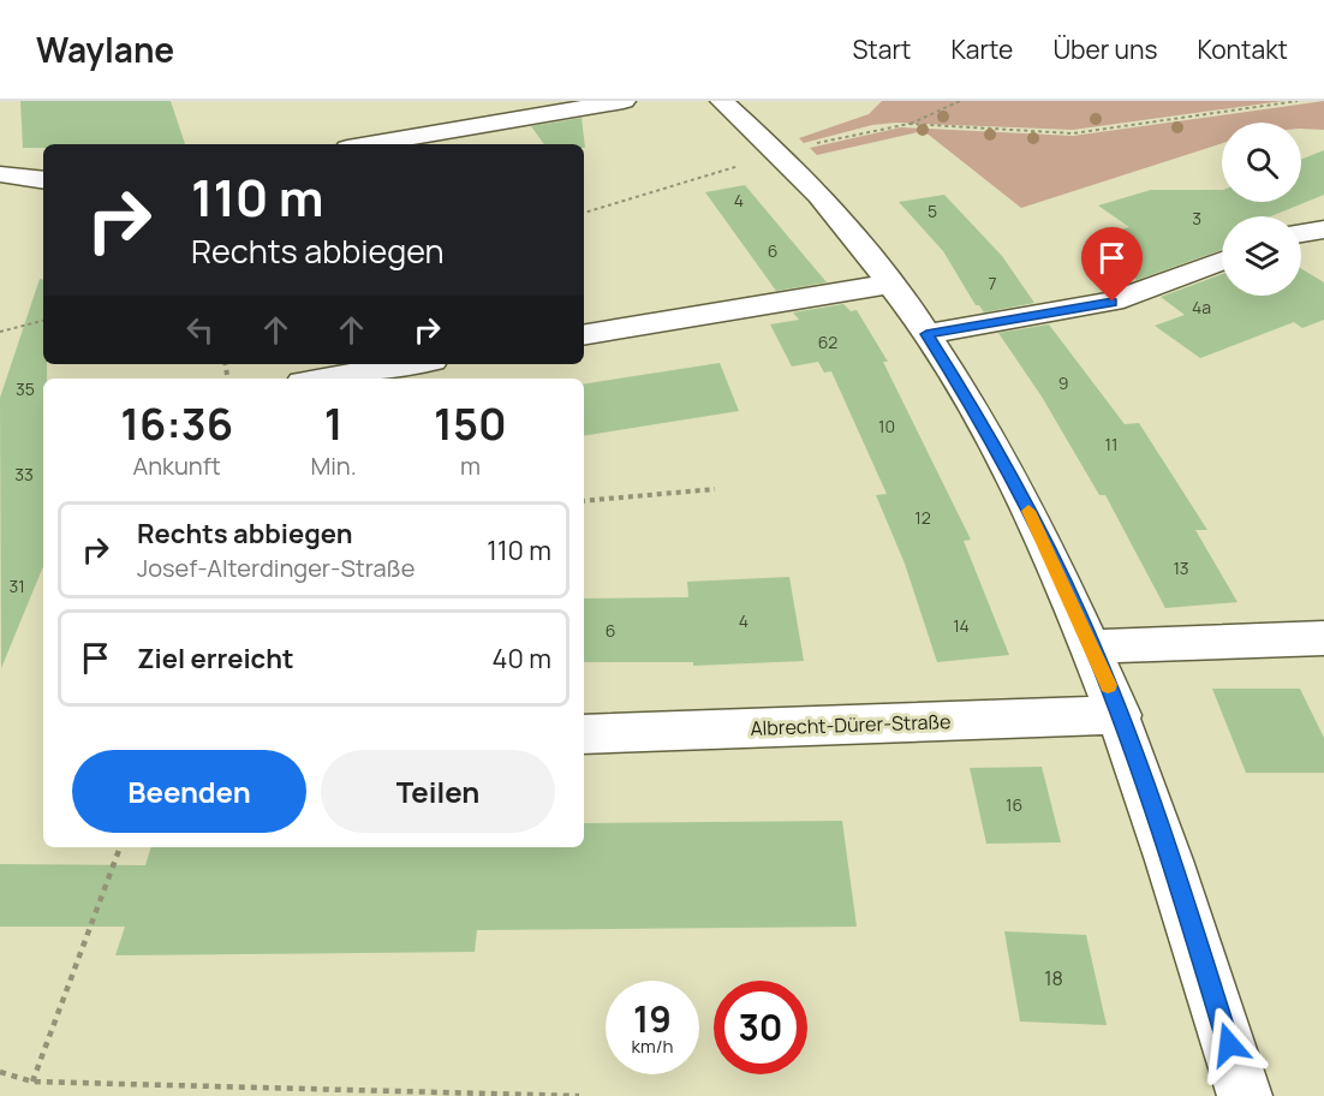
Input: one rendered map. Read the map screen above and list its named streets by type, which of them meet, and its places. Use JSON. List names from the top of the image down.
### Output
{
  "streets": {
    "street": ["Albrecht-Dürer-Straße"]
  },
  "house_numbers": [
    "4",
    "5",
    "3",
    "6",
    "7",
    "4a",
    "62",
    "9",
    "35",
    "10",
    "11",
    "33",
    "12",
    "13",
    "31",
    "4",
    "14",
    "6",
    "16",
    "18"
  ],
  "page": {
    "header": "Waylane",
    "nav": [
      "Start",
      "Karte",
      "Über uns",
      "Kontakt"
    ],
    "turn": ["110 m", "Rechts abbiegen"],
    "eta": [
      "16:36",
      "Ankunft",
      "1",
      "Min.",
      "150",
      "m"
    ],
    "list": [
      {
        "name": "Rechts abbiegen",
        "note": "Josef-Alterdinger-Straße",
        "value": "110 m"
      },
      {
        "name": "Ziel erreicht",
        "value": "40 m"
      }
    ],
    "buttons": ["Beenden", "Teilen"],
    "speed": "19 km/h",
    "limit": "30"
  }
}
